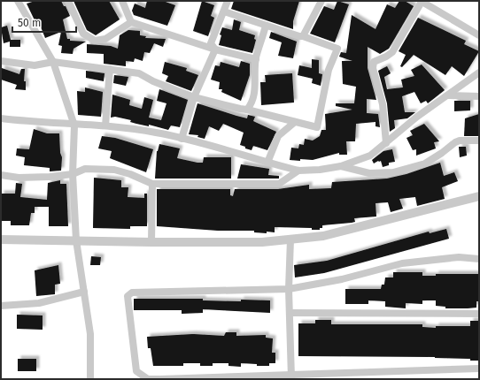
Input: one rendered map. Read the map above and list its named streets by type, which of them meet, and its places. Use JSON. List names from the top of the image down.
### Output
{
  "scale_bar": "50 m"
}
